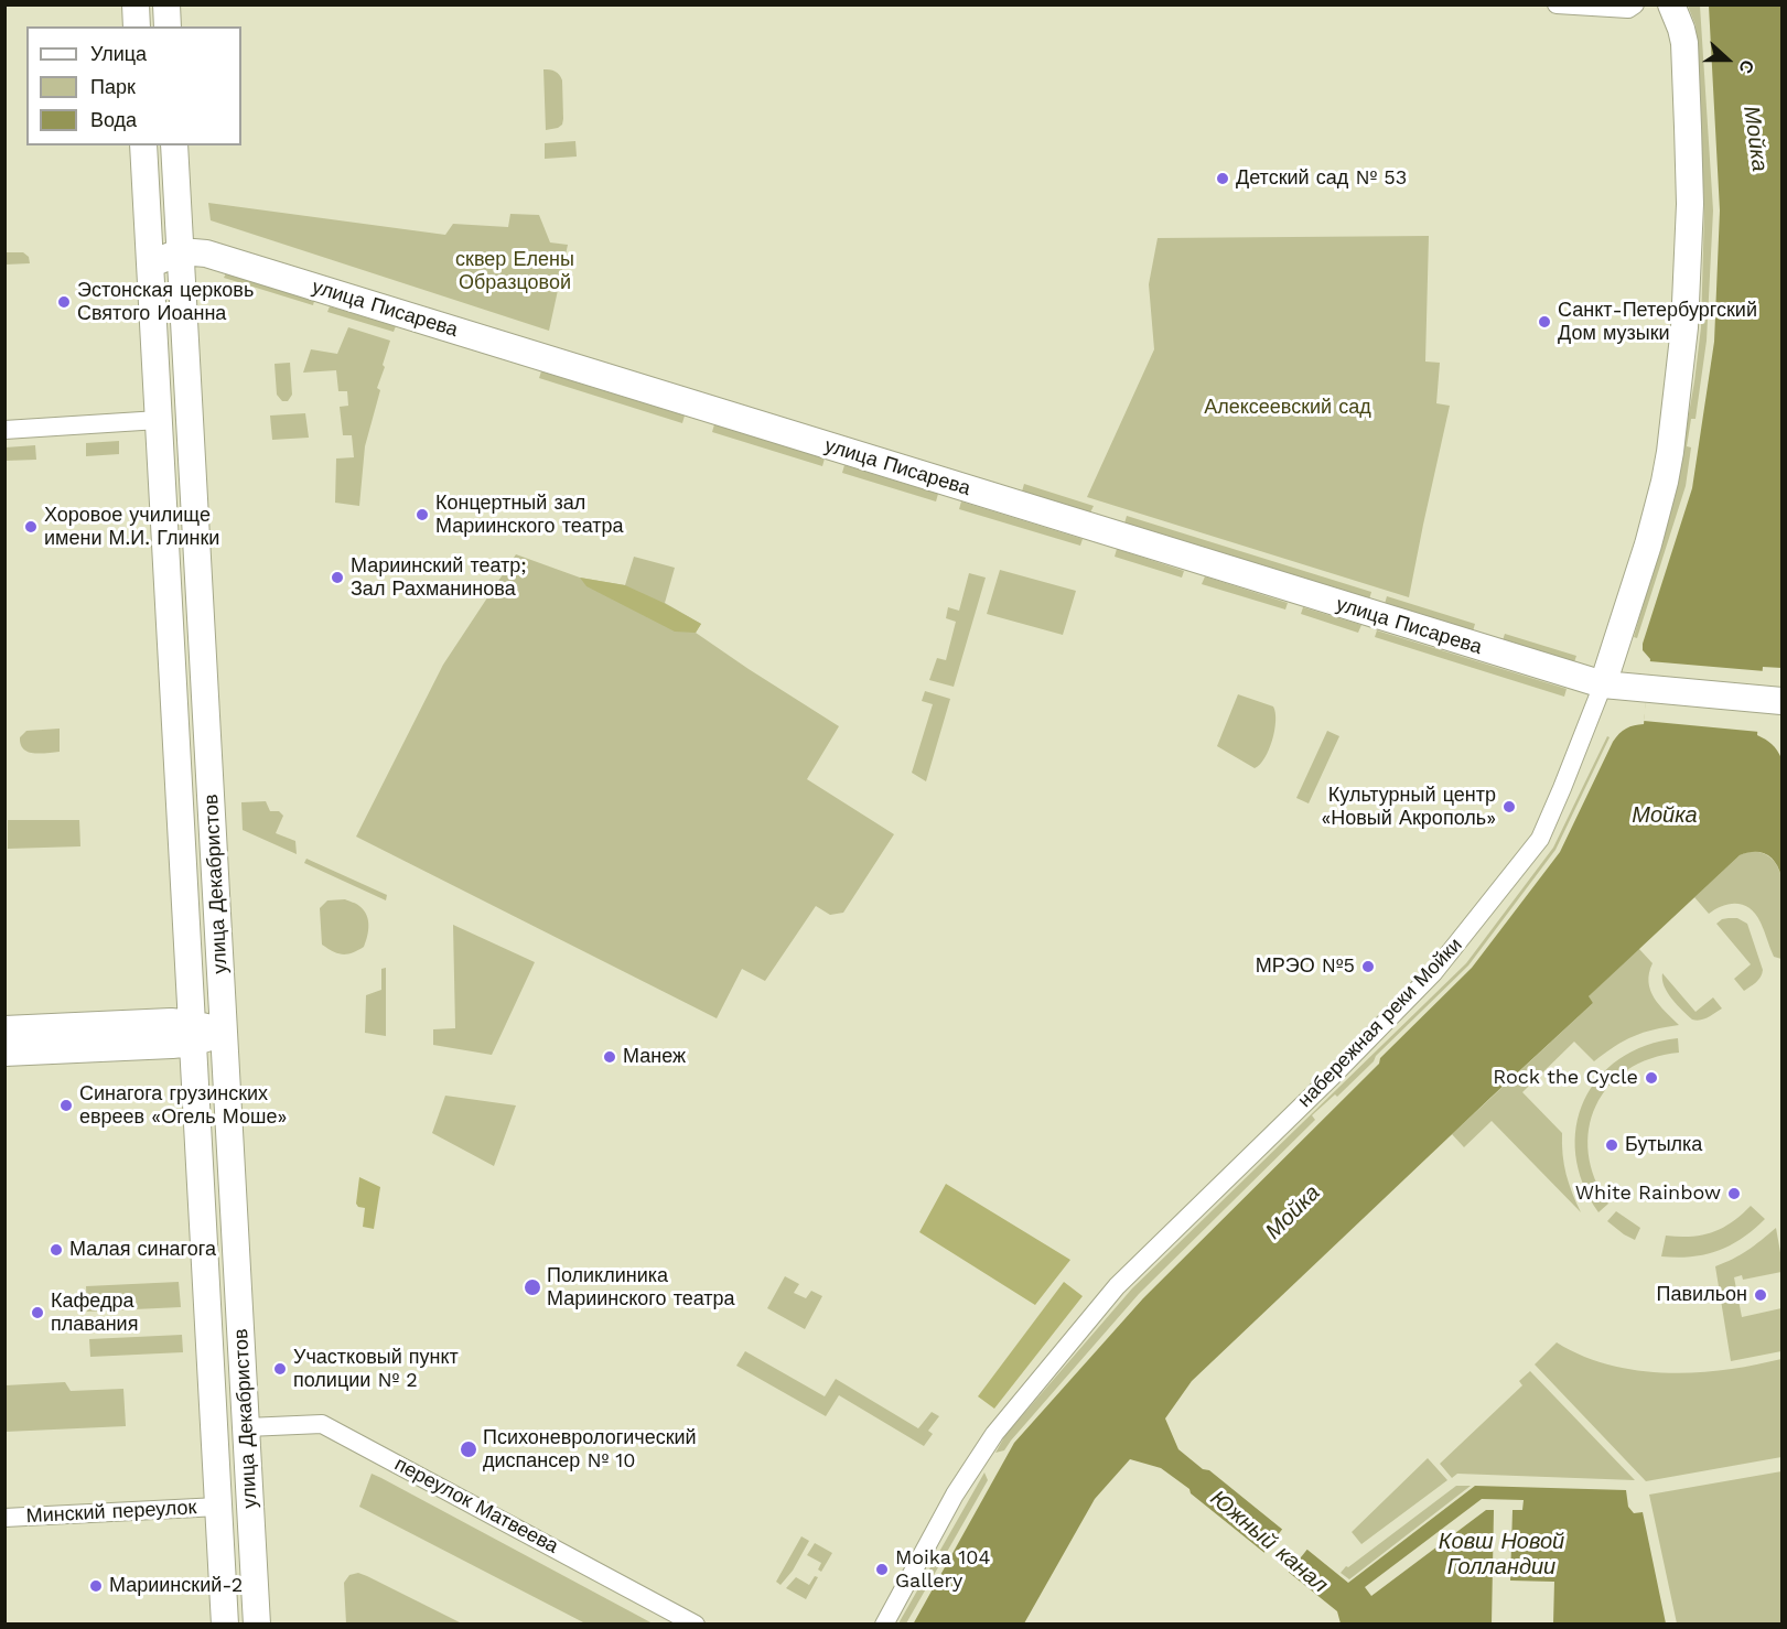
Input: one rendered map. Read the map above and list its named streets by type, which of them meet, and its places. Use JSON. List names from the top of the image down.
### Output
{
  "streets": {
    "main road": ["улица Писарева", "улица Декабристов", "набережная реки Мойки"],
    "street": ["переулок Матвеева", "Минский переулок"]
  },
  "crossings": [
    ["улица Писарева", "улица Декабристов"],
    ["улица Писарева", "набережная реки Мойки"],
    ["улица Декабристов", "переулок Матвеева"],
    ["улица Декабристов", "Минский переулок"]
  ],
  "water": ["Мойка", "Южный канал", "Ковш Новой Голландии"],
  "parks": ["сквер Елены Образцовой", "Алексеевский сад"],
  "places": [
    "Детский сад № 53",
    "Эстонская церковь Святого Иоанна",
    "Санкт-Петербургский Дом музыки",
    "Концертный зал Мариинского театра",
    "Хоровое училище имени М.И. Глинки",
    "Мариинский театр; Зал Рахманинова",
    "Культурный центр «Новый Акрополь»",
    "МРЭО №5",
    "Манеж",
    "Rock the Cycle",
    "Синагога грузинских евреев «Огель Моше»",
    "Бутылка",
    "White Rainbow",
    "Малая синагога",
    "Поликлиника Мариинского театра",
    "Павильон",
    "Кафедра плавания",
    "Участковый пункт полиции № 2",
    "Психоневрологический диспансер № 10",
    "Moika 104 Gallery",
    "Мариинский-2"
  ],
  "legend": ["Улица", "Парк", "Вода"],
  "north": "right"
}
